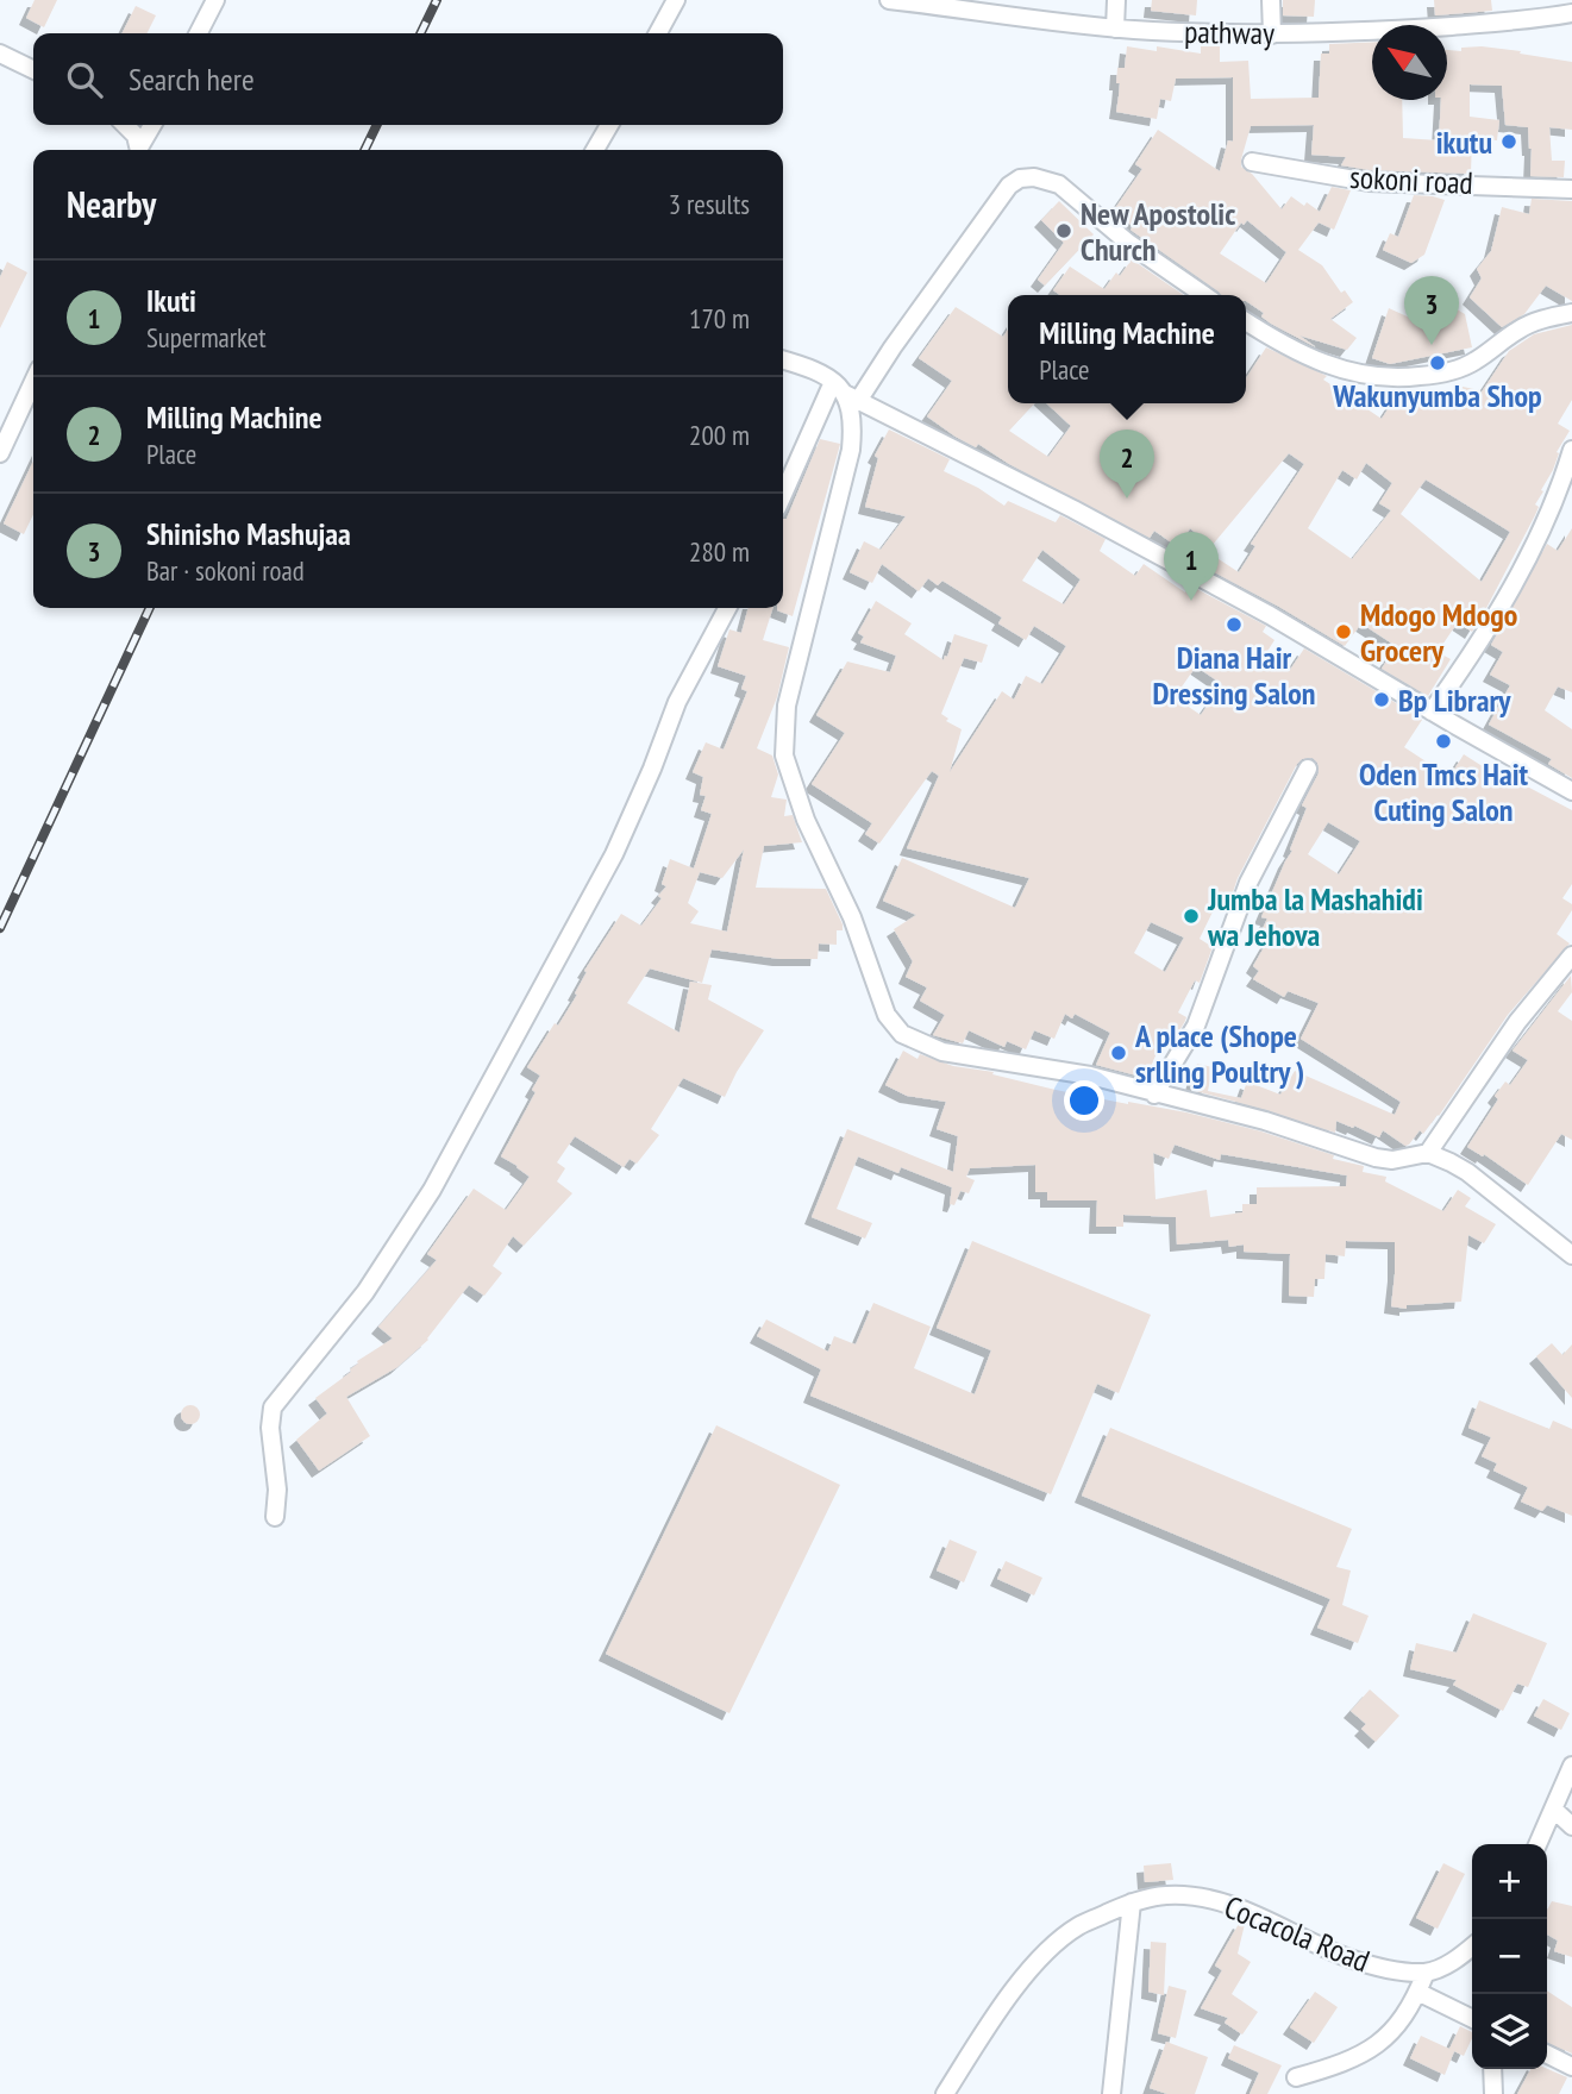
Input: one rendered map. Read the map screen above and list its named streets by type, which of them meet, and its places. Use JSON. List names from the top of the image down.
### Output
{
  "streets": {
    "street": ["pathway", "sokoni road", "Cocacola Road"]
  },
  "places": [
    "ikutu",
    "New Apostolic Church",
    "Wakunyumba Shop",
    "Diana Hair Dressing Salon",
    "Mdogo Mdogo Grocery",
    "Bp Library",
    "Oden Tmcs Hait Cuting Salon",
    "Jumba la Mashahidi wa Jehova",
    "A place (Shope srlling Poultry )"
  ],
  "north": "top left",
  "page": {
    "search": "Search here",
    "heading": ["Nearby", "3 results"],
    "list": [
      {
        "mark": "1",
        "name": "Ikuti",
        "note": "Supermarket",
        "value": "170 m"
      },
      {
        "mark": "2",
        "name": "Milling Machine",
        "note": "Place",
        "value": "200 m"
      },
      {
        "mark": "3",
        "name": "Shinisho Mashujaa",
        "note": "Bar · sokoni road",
        "value": "280 m"
      }
    ],
    "pins": ["3", "2", "1"],
    "popup": ["Milling Machine", "Place"],
    "map_buttons": ["+", "−"]
  }
}
